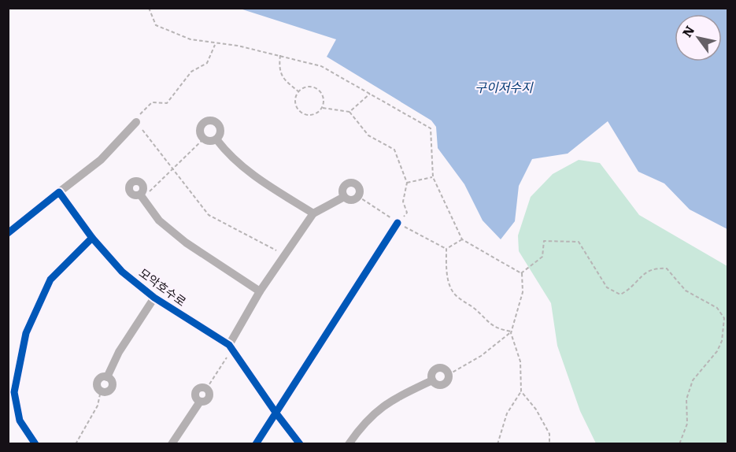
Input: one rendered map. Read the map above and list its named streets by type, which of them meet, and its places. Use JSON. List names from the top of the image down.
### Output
{
  "streets": {
    "street": ["모악호수로"]
  },
  "water": ["구이저수지"],
  "north": "top left"
}
